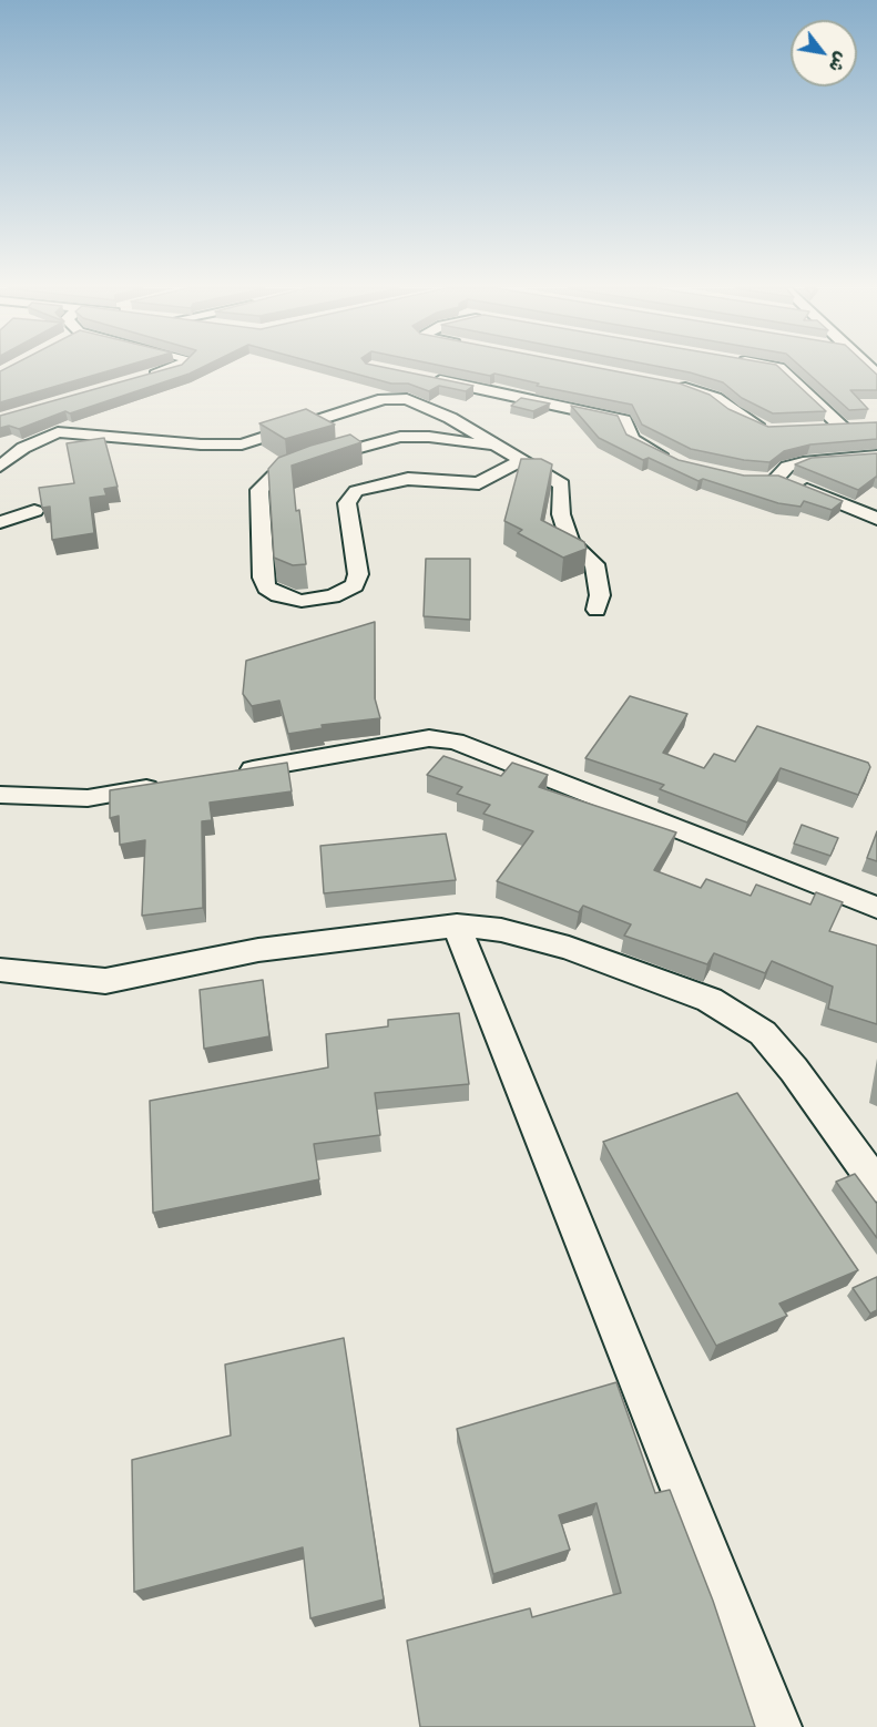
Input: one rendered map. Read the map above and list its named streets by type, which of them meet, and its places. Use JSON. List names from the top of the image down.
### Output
{
  "north": "bottom right"
}
